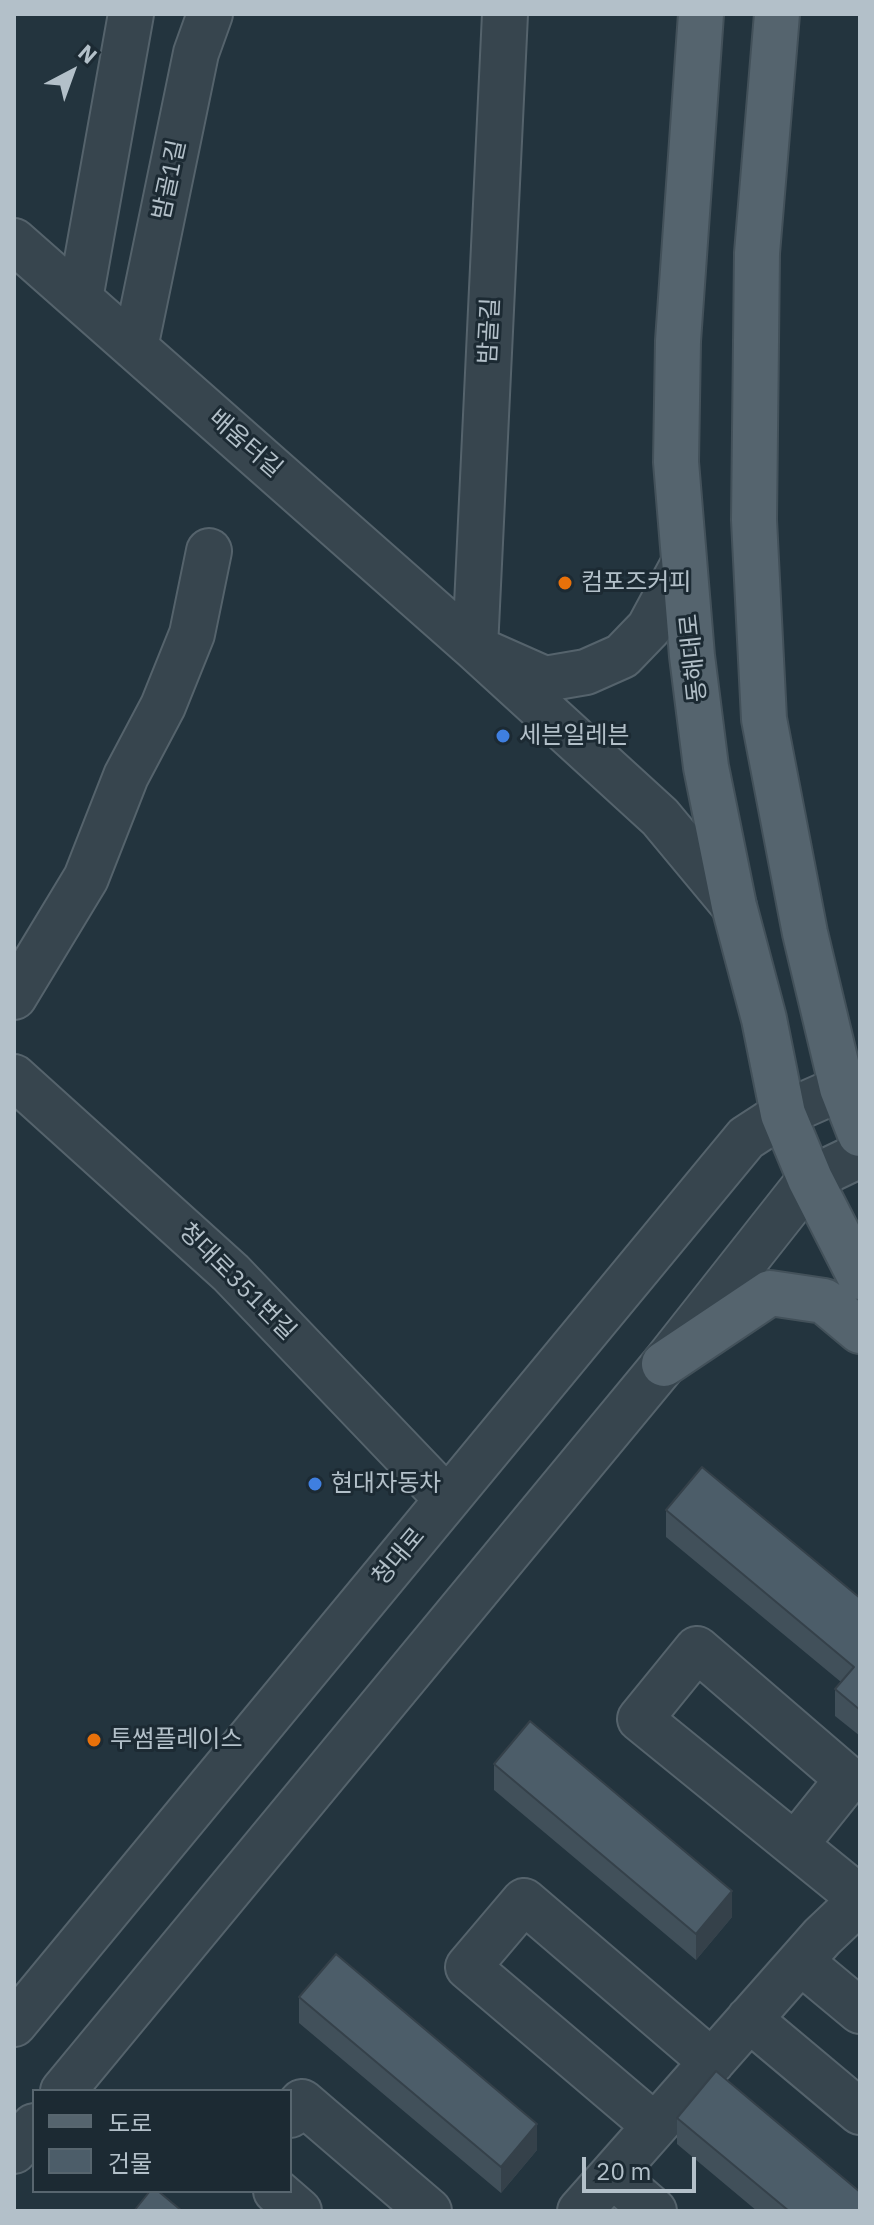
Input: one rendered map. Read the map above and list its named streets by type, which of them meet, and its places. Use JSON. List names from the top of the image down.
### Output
{
  "streets": {
    "main road": ["동해대로"],
    "street": [
      "밤골1길",
      "밤골길",
      "배움터길",
      "청대로351번길",
      "청대로"
    ]
  },
  "crossings": [
    ["밤골1길", "배움터길"],
    ["밤골길", "배움터길"],
    ["배움터길", "동해대로"],
    ["동해대로", "청대로"],
    ["청대로351번길", "청대로"]
  ],
  "places": [
    "컴포즈커피",
    "세븐일레븐",
    "현대자동차",
    "투썸플레이스"
  ],
  "legend": ["도로", "건물"],
  "scale_bar": "20 m",
  "north": "top right"
}
